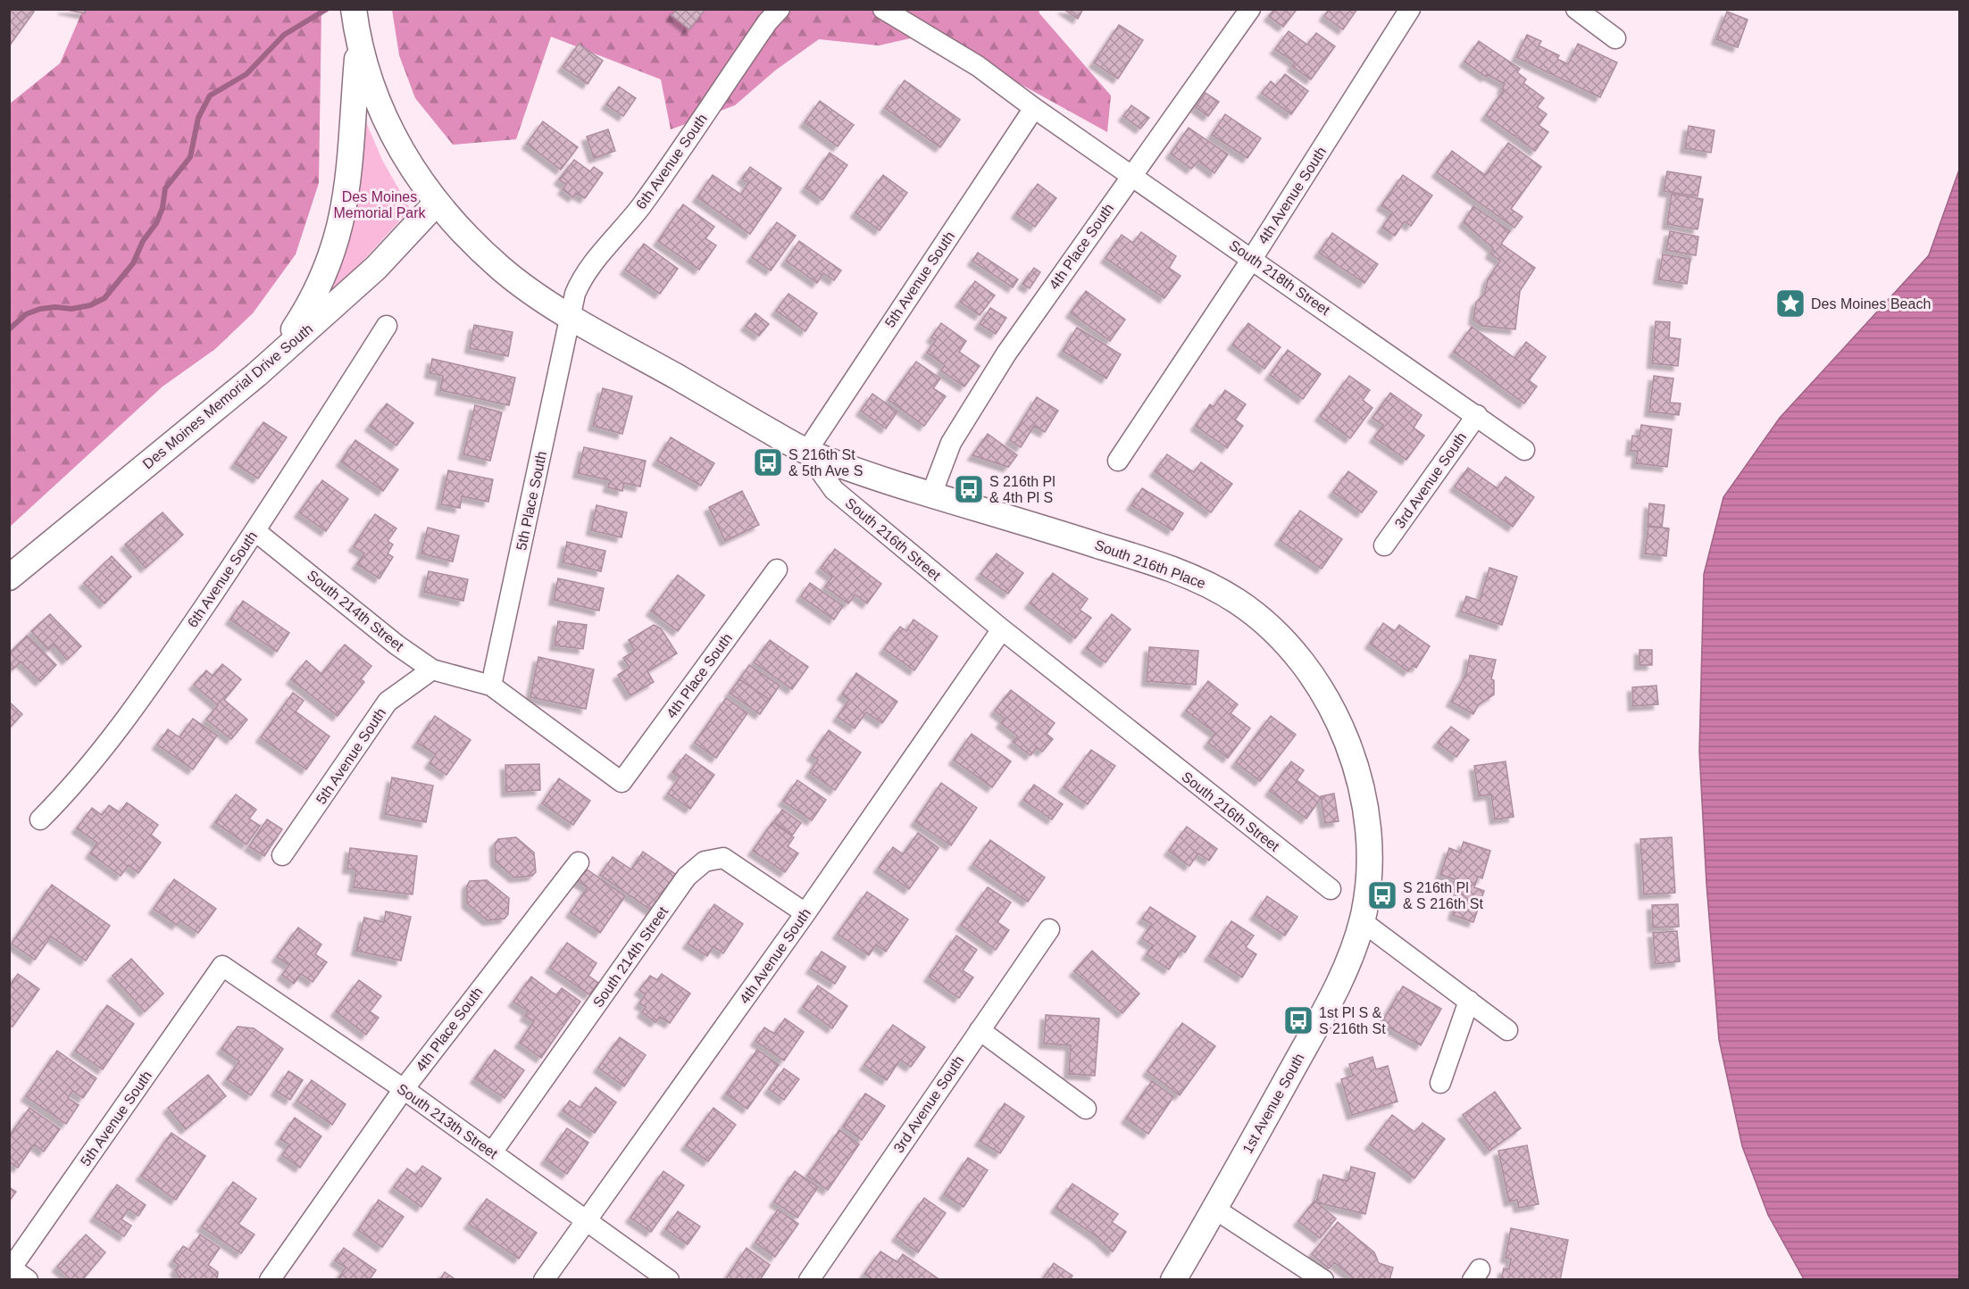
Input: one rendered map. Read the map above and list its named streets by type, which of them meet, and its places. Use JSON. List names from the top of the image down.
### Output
{
  "streets": {
    "main road": [
      "Des Moines Memorial Drive South",
      "South 216th Street",
      "South 216th Place",
      "1st Avenue South"
    ],
    "street": [
      "6th Avenue South",
      "4th Avenue South",
      "4th Place South",
      "South 218th Street",
      "5th Avenue South",
      "3rd Avenue South",
      "5th Place South",
      "South 214th Street",
      "South 213th Street"
    ]
  },
  "crossings": [
    ["6th Avenue South", "5th Place South"],
    ["6th Avenue South", "South 216th Street"],
    ["6th Avenue South", "South 214th Street"],
    ["4th Avenue South", "South 218th Street"],
    ["4th Avenue South", "South 216th Street"],
    ["4th Avenue South", "South 214th Street"],
    ["4th Avenue South", "South 213th Street"],
    ["4th Place South", "South 218th Street"],
    ["4th Place South", "South 216th Place"],
    ["4th Place South", "South 214th Street"],
    ["4th Place South", "South 213th Street"],
    ["South 218th Street", "5th Avenue South"],
    ["South 218th Street", "3rd Avenue South"],
    ["5th Avenue South", "South 216th Street"],
    ["5th Avenue South", "South 216th Place"],
    ["5th Avenue South", "South 214th Street"],
    ["5th Avenue South", "South 213th Street"],
    ["Des Moines Memorial Drive South", "South 216th Street"],
    ["5th Place South", "South 216th Street"],
    ["5th Place South", "South 214th Street"],
    ["South 216th Street", "South 216th Place"],
    ["South 216th Place", "1st Avenue South"],
    ["South 214th Street", "South 213th Street"]
  ],
  "parks": ["Des Moines Memorial Park"],
  "places": {
    "place": ["Des Moines Beach"],
    "bus stop": [
      "S 216th St & 5th Ave S",
      "S 216th Pl & 4th Pl S",
      "S 216th Pl & S 216th St",
      "1st Pl S & S 216th St"
    ]
  }
}
